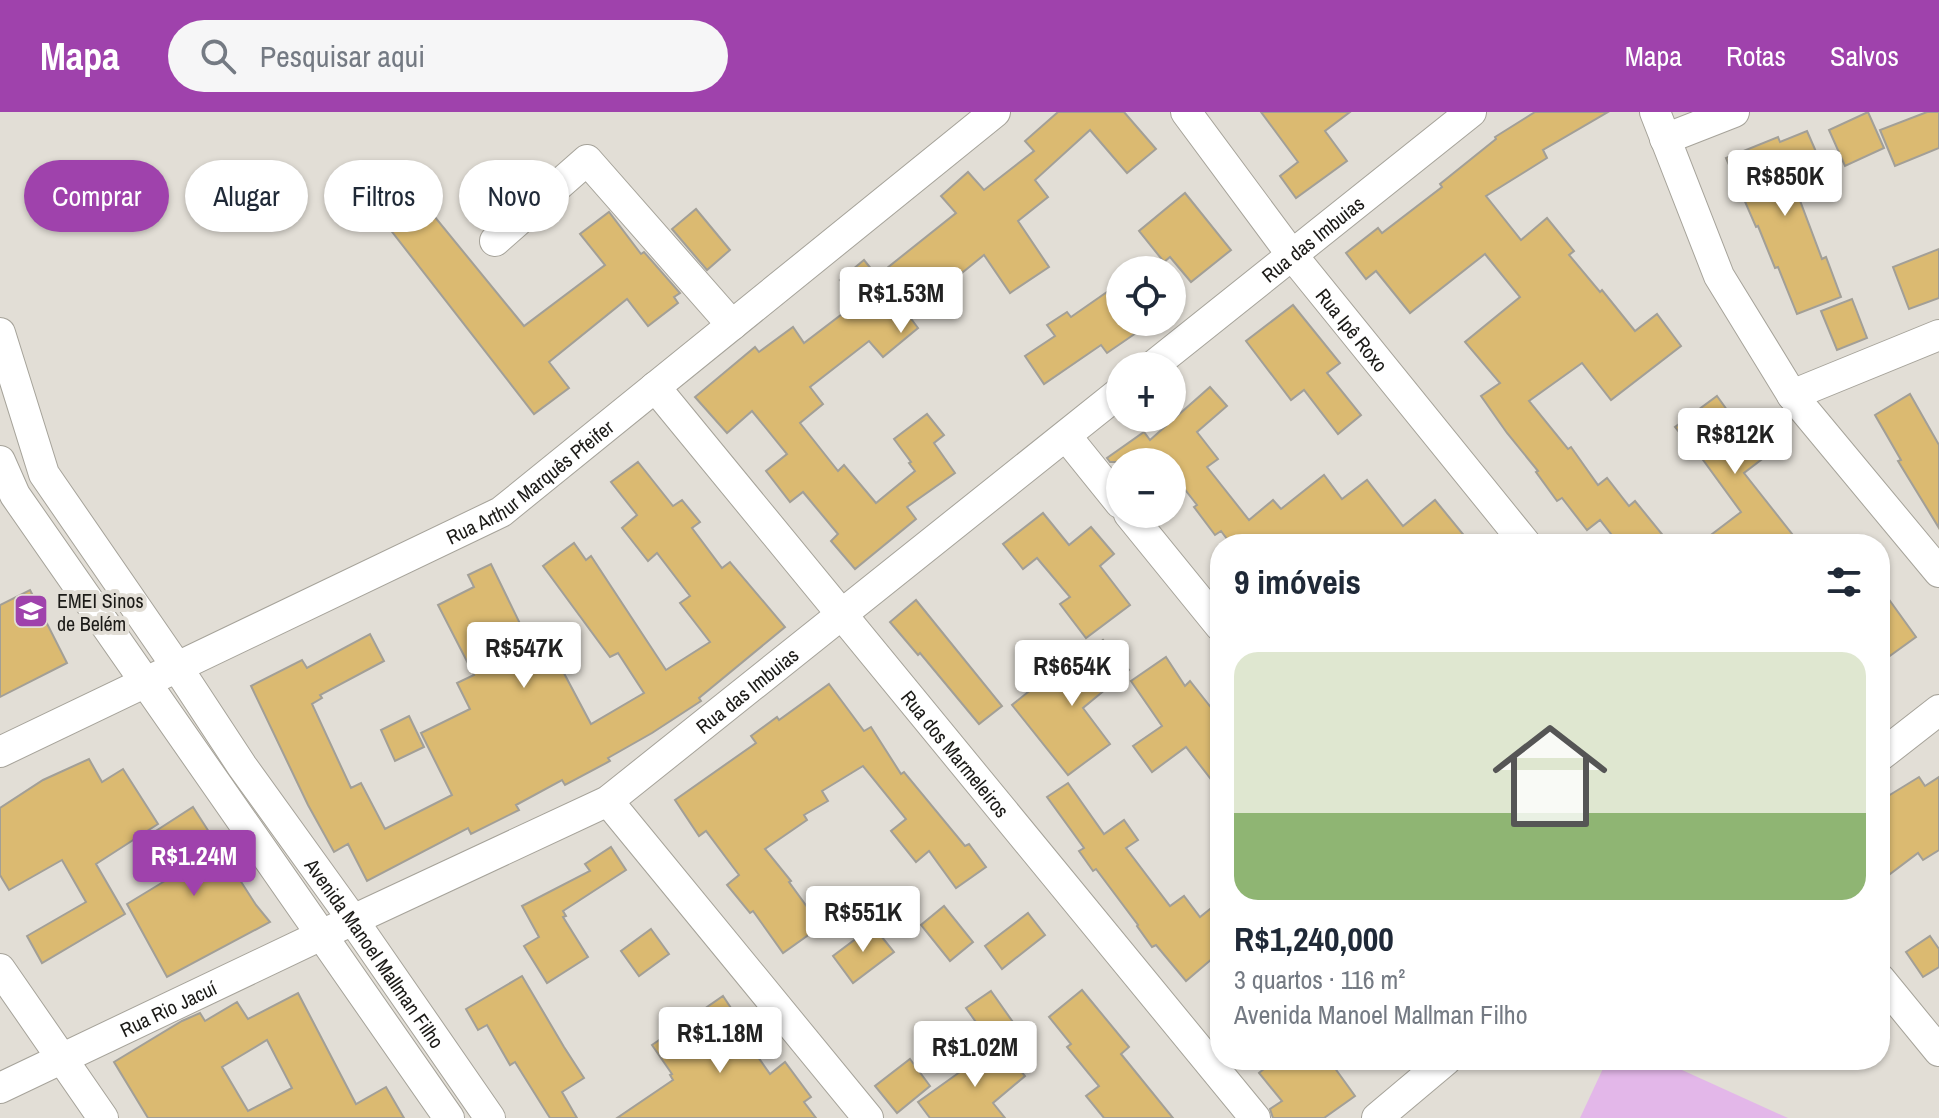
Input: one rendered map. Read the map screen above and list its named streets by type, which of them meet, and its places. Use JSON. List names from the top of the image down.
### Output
{
  "streets": {
    "street": [
      "Rua das Imbuias",
      "Rua Ipê Roxo",
      "Rua Arthur Marquês Pfeifer",
      "Rua dos Marmeleiros",
      "Avenida Manoel Mallman Filho",
      "Rua Rio Jacuí"
    ]
  },
  "crossings": [
    ["Rua das Imbuias", "Rua Ipê Roxo"],
    ["Rua das Imbuias", "Rua dos Marmeleiros"],
    ["Rua das Imbuias", "Avenida Manoel Mallman Filho"],
    ["Rua das Imbuias", "Rua Rio Jacuí"],
    ["Rua Arthur Marquês Pfeifer", "Rua dos Marmeleiros"],
    ["Rua Arthur Marquês Pfeifer", "Avenida Manoel Mallman Filho"],
    ["Avenida Manoel Mallman Filho", "Rua Rio Jacuí"]
  ],
  "places": {
    "school or university": ["EMEI Sinos de Belém"]
  },
  "page": {
    "header": "Mapa",
    "search": "Pesquisar aqui",
    "nav": ["Mapa", "Rotas", "Salvos"],
    "price": [
      "R$850K",
      "R$1.53M",
      "R$812K",
      "R$547K",
      "R$654K",
      "R$1.24M",
      "R$551K",
      "R$1.18M",
      "R$1.02M"
    ],
    "chip": [
      "Comprar",
      "Alugar",
      "Filtros",
      "Novo"
    ],
    "map_buttons": ["+", "−"],
    "heading": "9 imóveis",
    "list": [
      {
        "name": "R$1,240,000",
        "note": "3 quartos · 116 m² · Avenida Manoel Mallman Filho"
      }
    ]
  }
}
